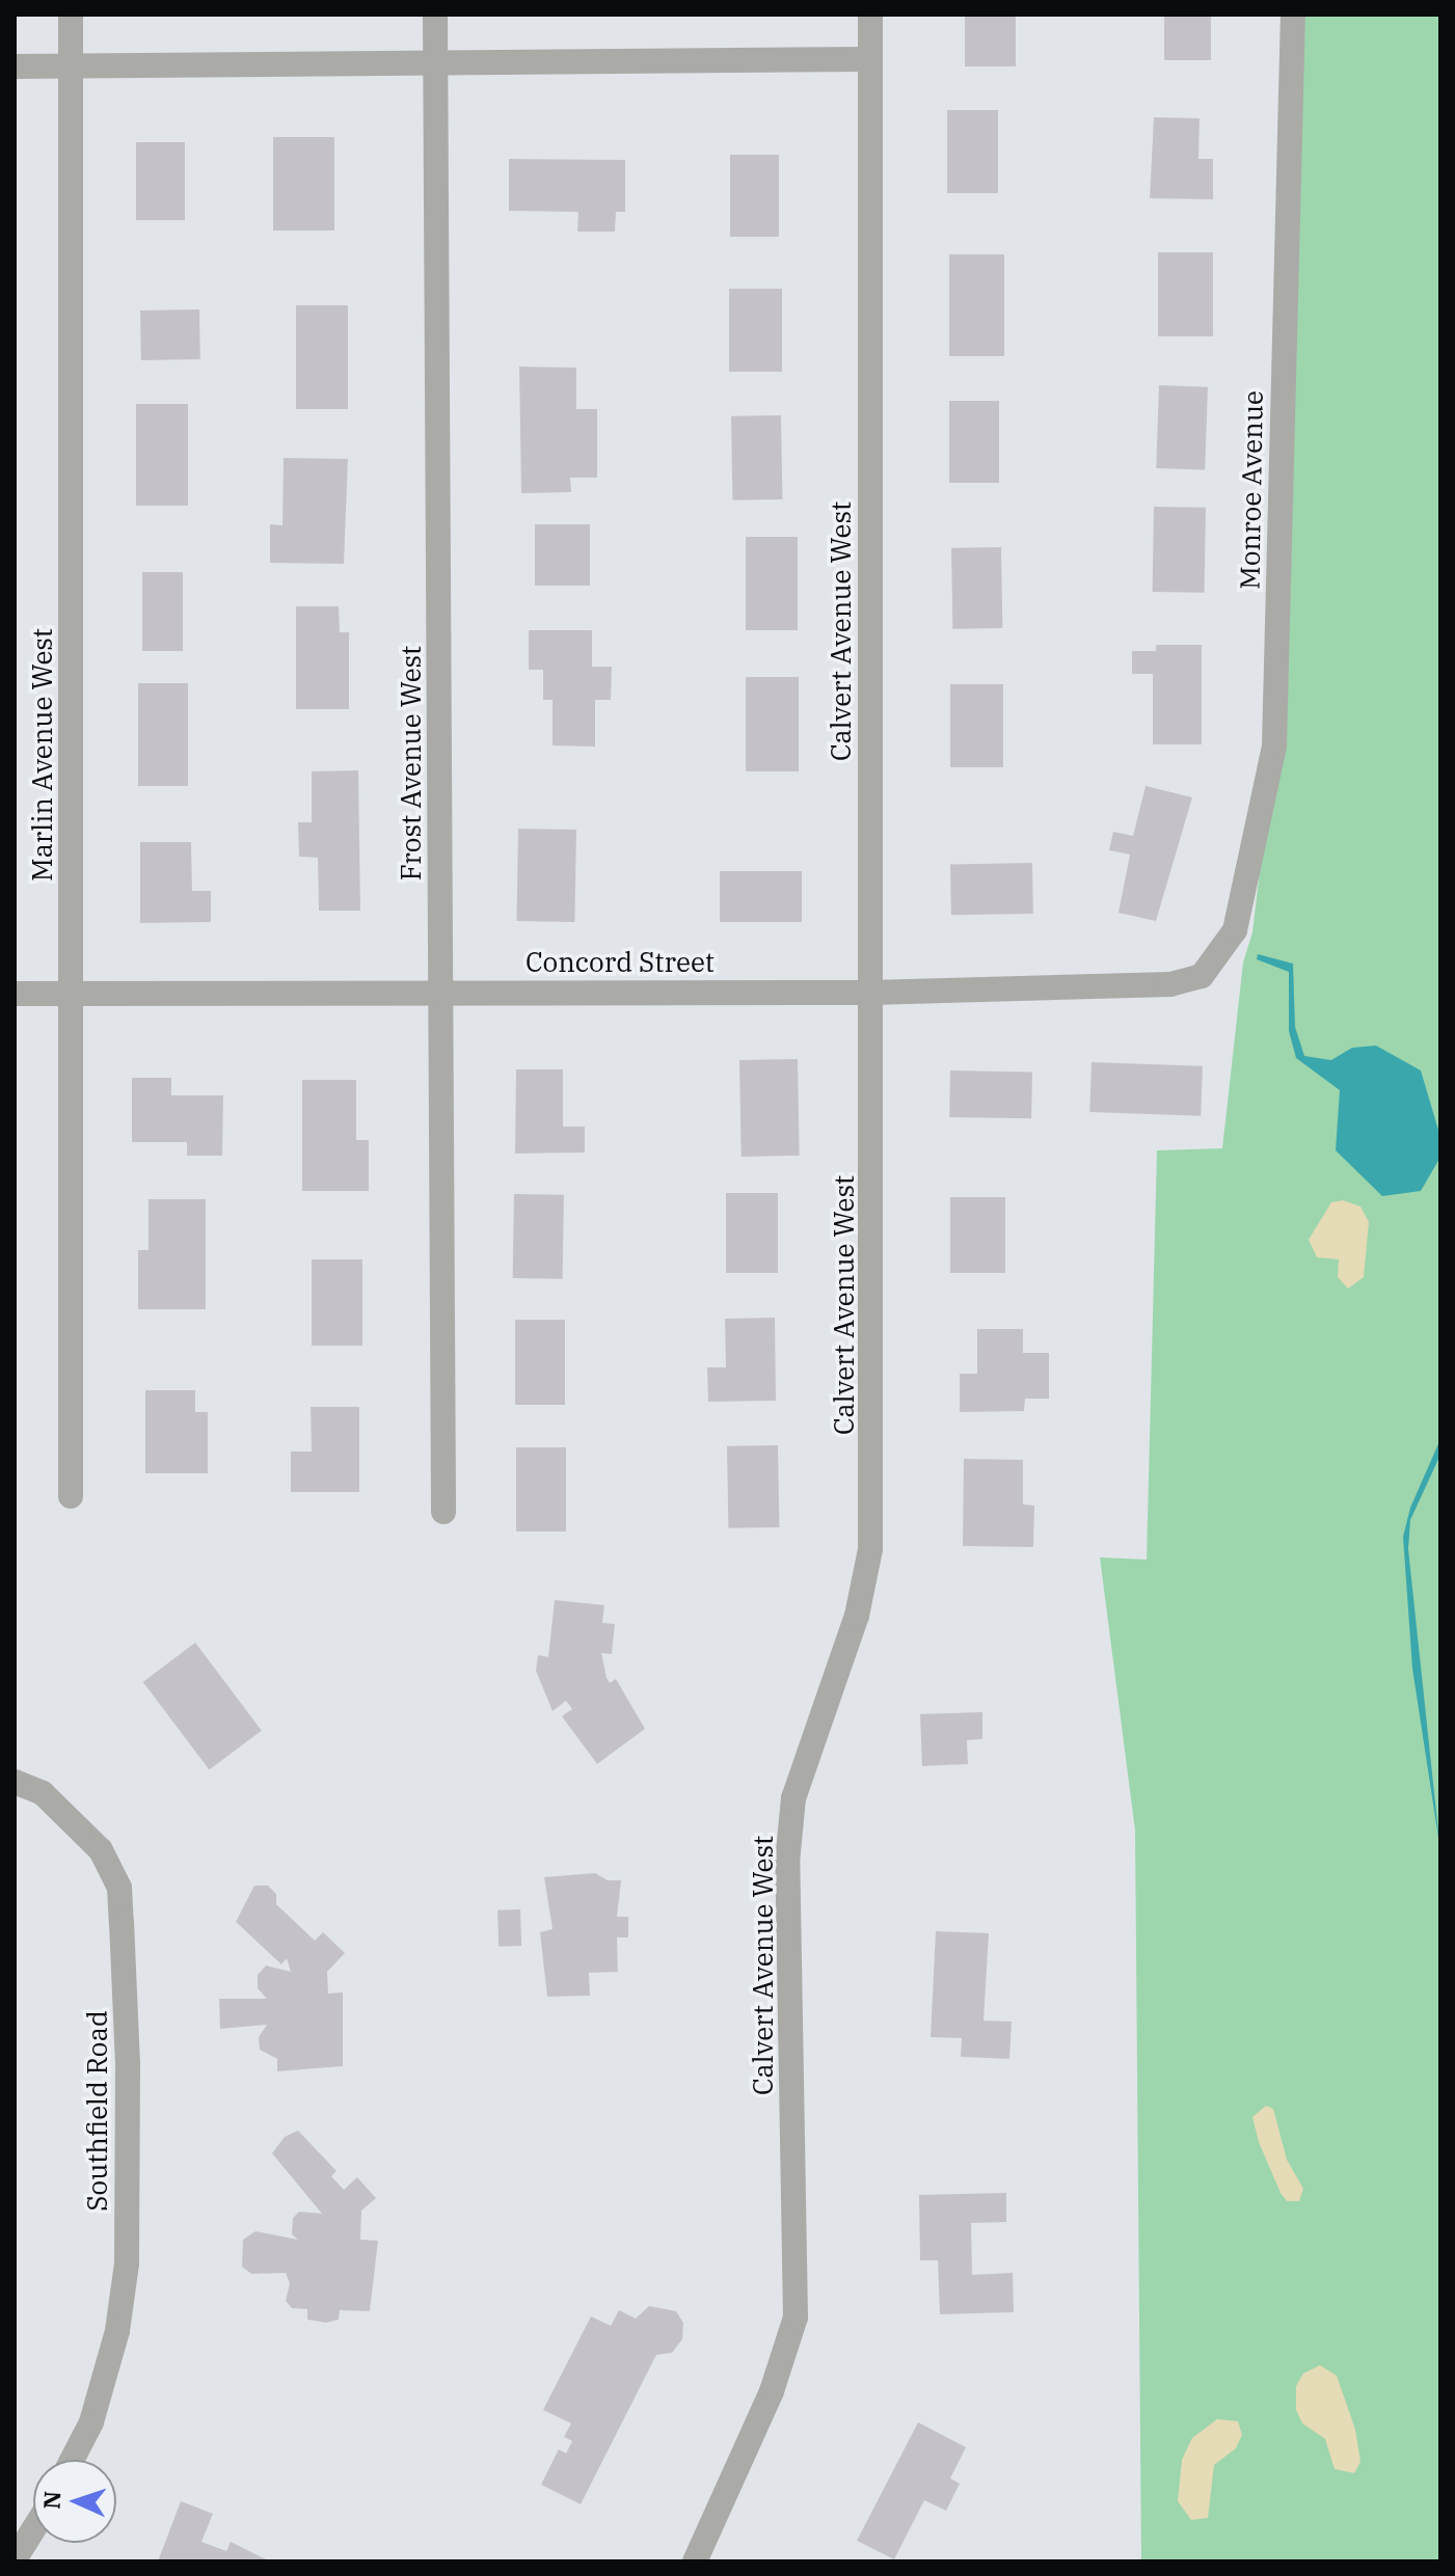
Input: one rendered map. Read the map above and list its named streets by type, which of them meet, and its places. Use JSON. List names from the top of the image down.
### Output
{
  "streets": {
    "street": [
      "Monroe Avenue",
      "Calvert Avenue West",
      "Marlin Avenue West",
      "Frost Avenue West",
      "Concord Street",
      "Southfield Road"
    ]
  },
  "crossings": [
    ["Monroe Avenue", "Concord Street"],
    ["Calvert Avenue West", "Concord Street"],
    ["Marlin Avenue West", "Concord Street"],
    ["Frost Avenue West", "Concord Street"]
  ],
  "north": "left"
}
